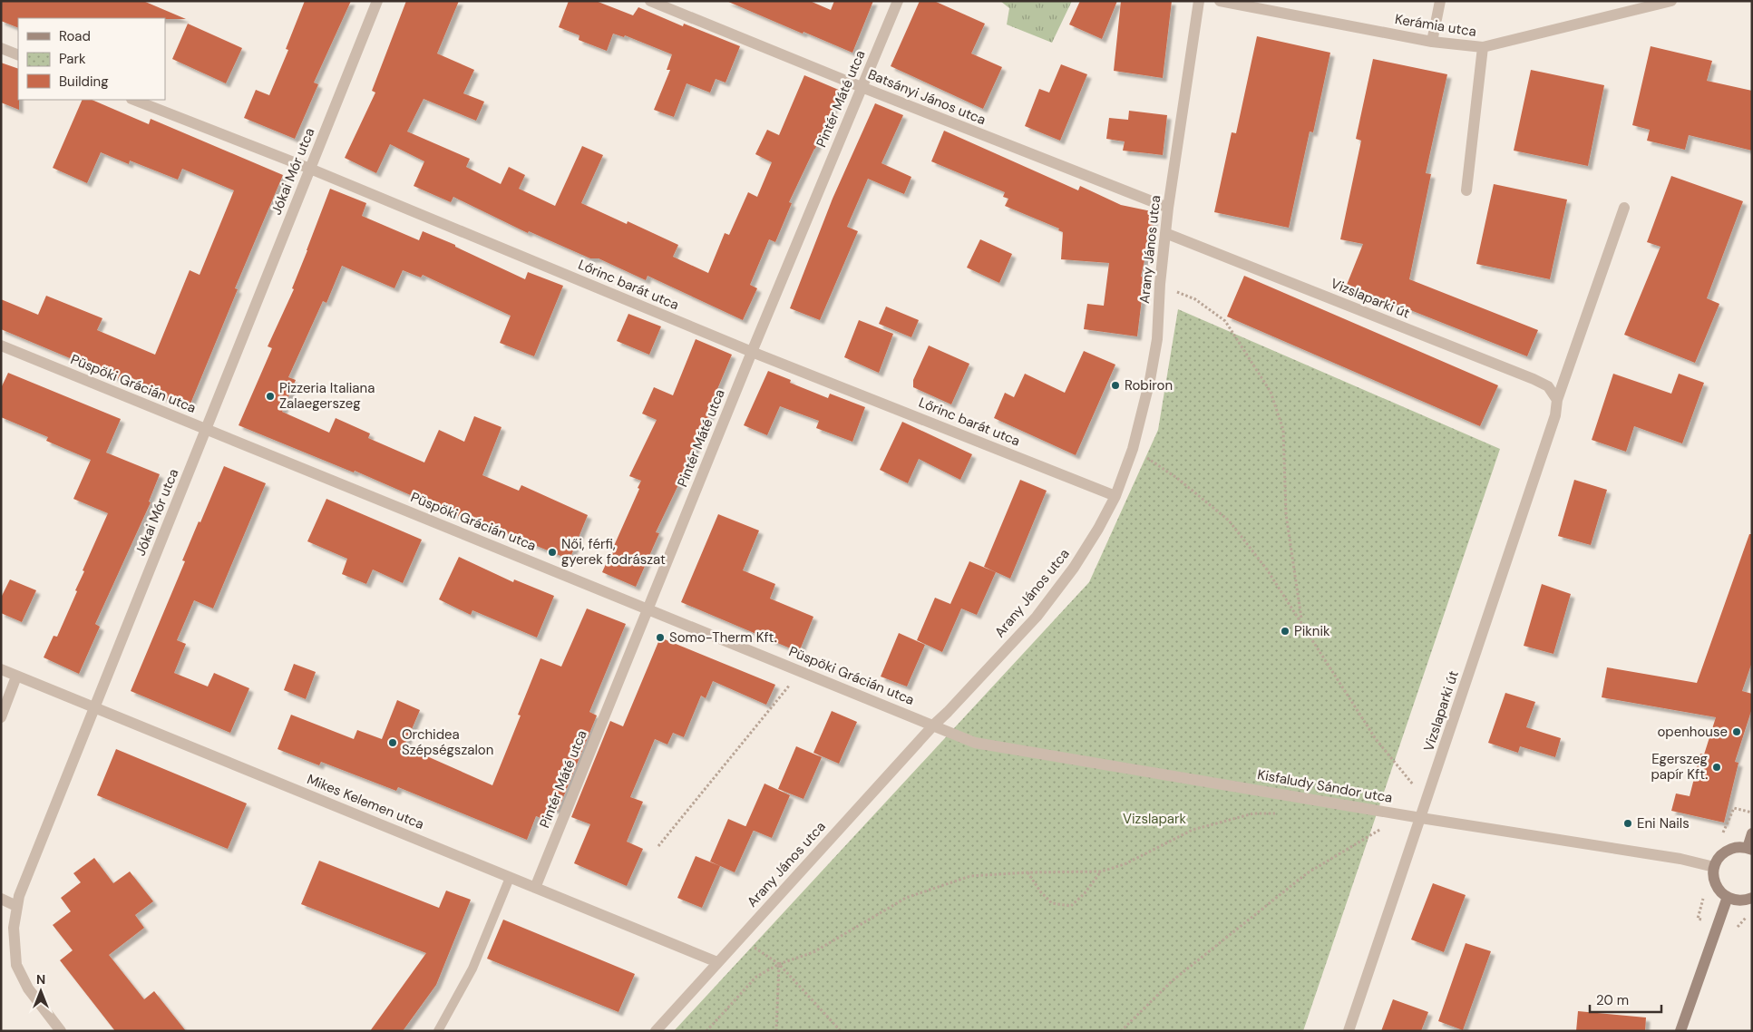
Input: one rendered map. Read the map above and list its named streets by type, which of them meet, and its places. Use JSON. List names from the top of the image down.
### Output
{
  "streets": {
    "street": [
      "Kerámia utca",
      "Batsányi János utca",
      "Pintér Máté utca",
      "Jókai Mór utca",
      "Arany János utca",
      "Lőrinc barát utca",
      "Vizslaparki út",
      "Püspöki Grácián utca",
      "Kisfaludy Sándor utca",
      "Mikes Kelemen utca"
    ]
  },
  "crossings": [
    ["Batsányi János utca", "Pintér Máté utca"],
    ["Batsányi János utca", "Arany János utca"],
    ["Pintér Máté utca", "Lőrinc barát utca"],
    ["Pintér Máté utca", "Püspöki Grácián utca"],
    ["Pintér Máté utca", "Mikes Kelemen utca"],
    ["Jókai Mór utca", "Lőrinc barát utca"],
    ["Jókai Mór utca", "Püspöki Grácián utca"],
    ["Jókai Mór utca", "Mikes Kelemen utca"],
    ["Arany János utca", "Lőrinc barát utca"],
    ["Arany János utca", "Vizslaparki út"],
    ["Arany János utca", "Püspöki Grácián utca"],
    ["Arany János utca", "Kisfaludy Sándor utca"],
    ["Arany János utca", "Mikes Kelemen utca"],
    ["Vizslaparki út", "Kisfaludy Sándor utca"],
    ["Püspöki Grácián utca", "Kisfaludy Sándor utca"]
  ],
  "parks": ["Vizslapark"],
  "places": [
    "Robiron",
    "Pizzeria Italiana Zalaegerszeg",
    "Női, férfi, gyerek fodrászat",
    "Piknik",
    "Somo-Therm Kft.",
    "openhouse",
    "Orchidea Szépségszalon",
    "Egerszeg papír Kft.",
    "Eni Nails"
  ],
  "legend": ["Road", "Park", "Building"],
  "scale_bar": "20 m",
  "north": "top"
}
